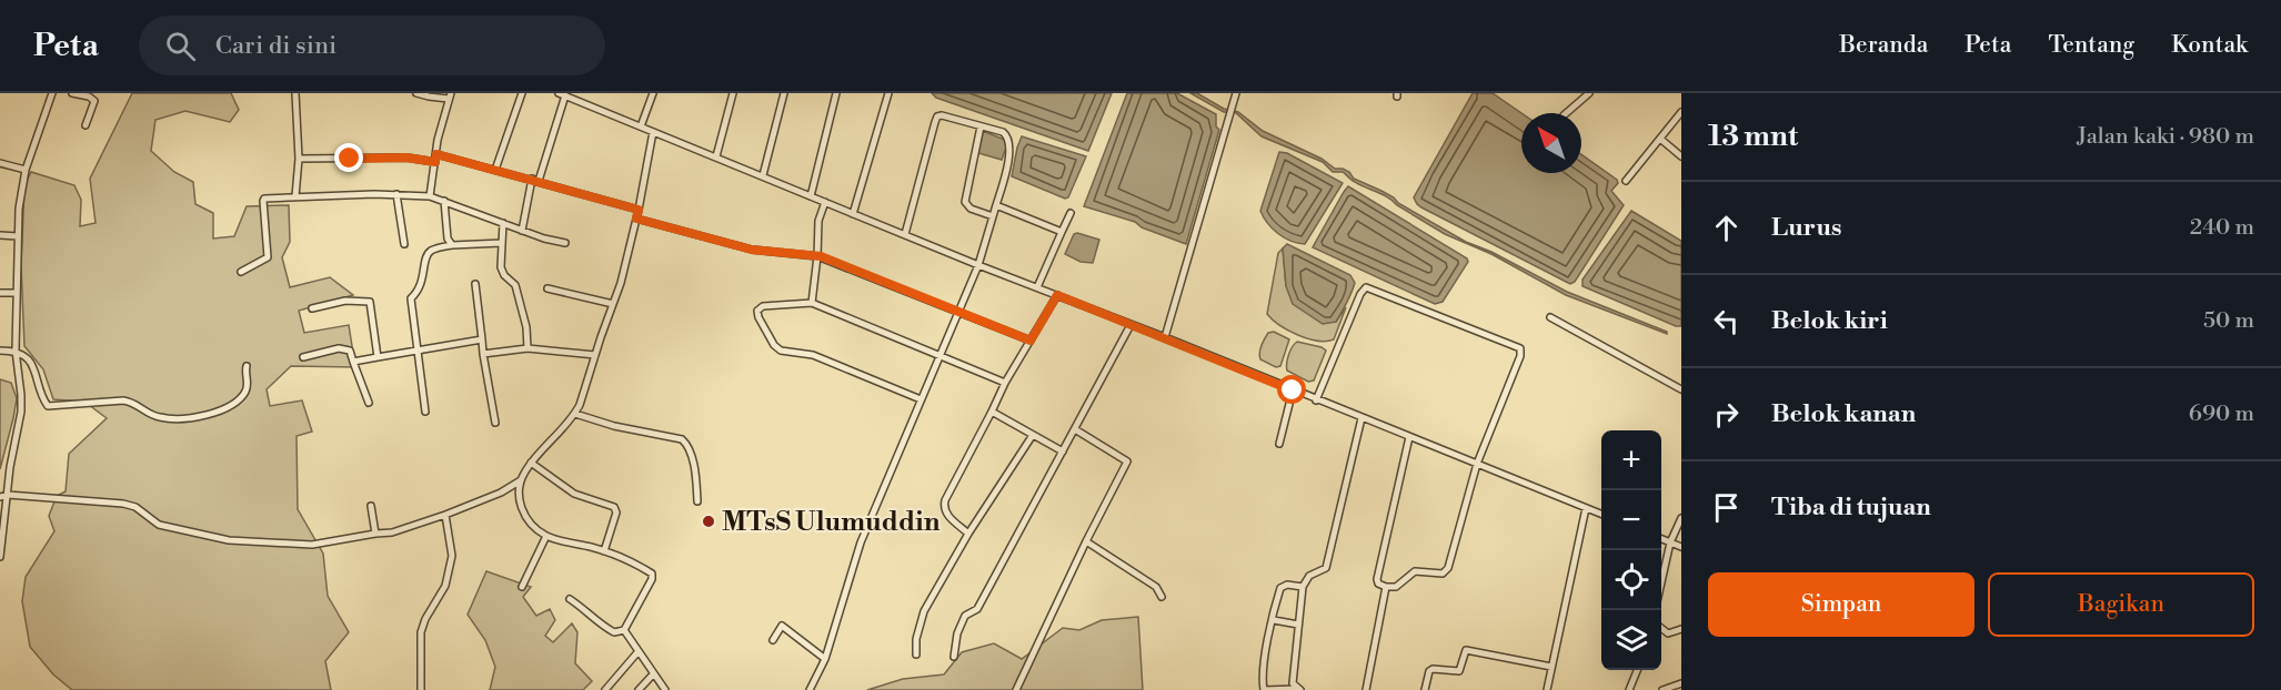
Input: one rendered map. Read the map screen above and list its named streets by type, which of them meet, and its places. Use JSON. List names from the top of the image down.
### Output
{
  "places": ["MTsS Ulumuddin"],
  "north": "top left",
  "page": {
    "header": "Peta",
    "search": "Cari di sini",
    "nav": [
      "Beranda",
      "Peta",
      "Tentang",
      "Kontak"
    ],
    "heading": ["13 mnt", "Jalan kaki · 980 m"],
    "list": [
      ["Lurus", "240 m"],
      ["Belok kiri", "50 m"],
      ["Belok kanan", "690 m"],
      "Tiba di tujuan"
    ],
    "map_buttons": ["+", "−"],
    "buttons": ["Simpan", "Bagikan"]
  }
}
